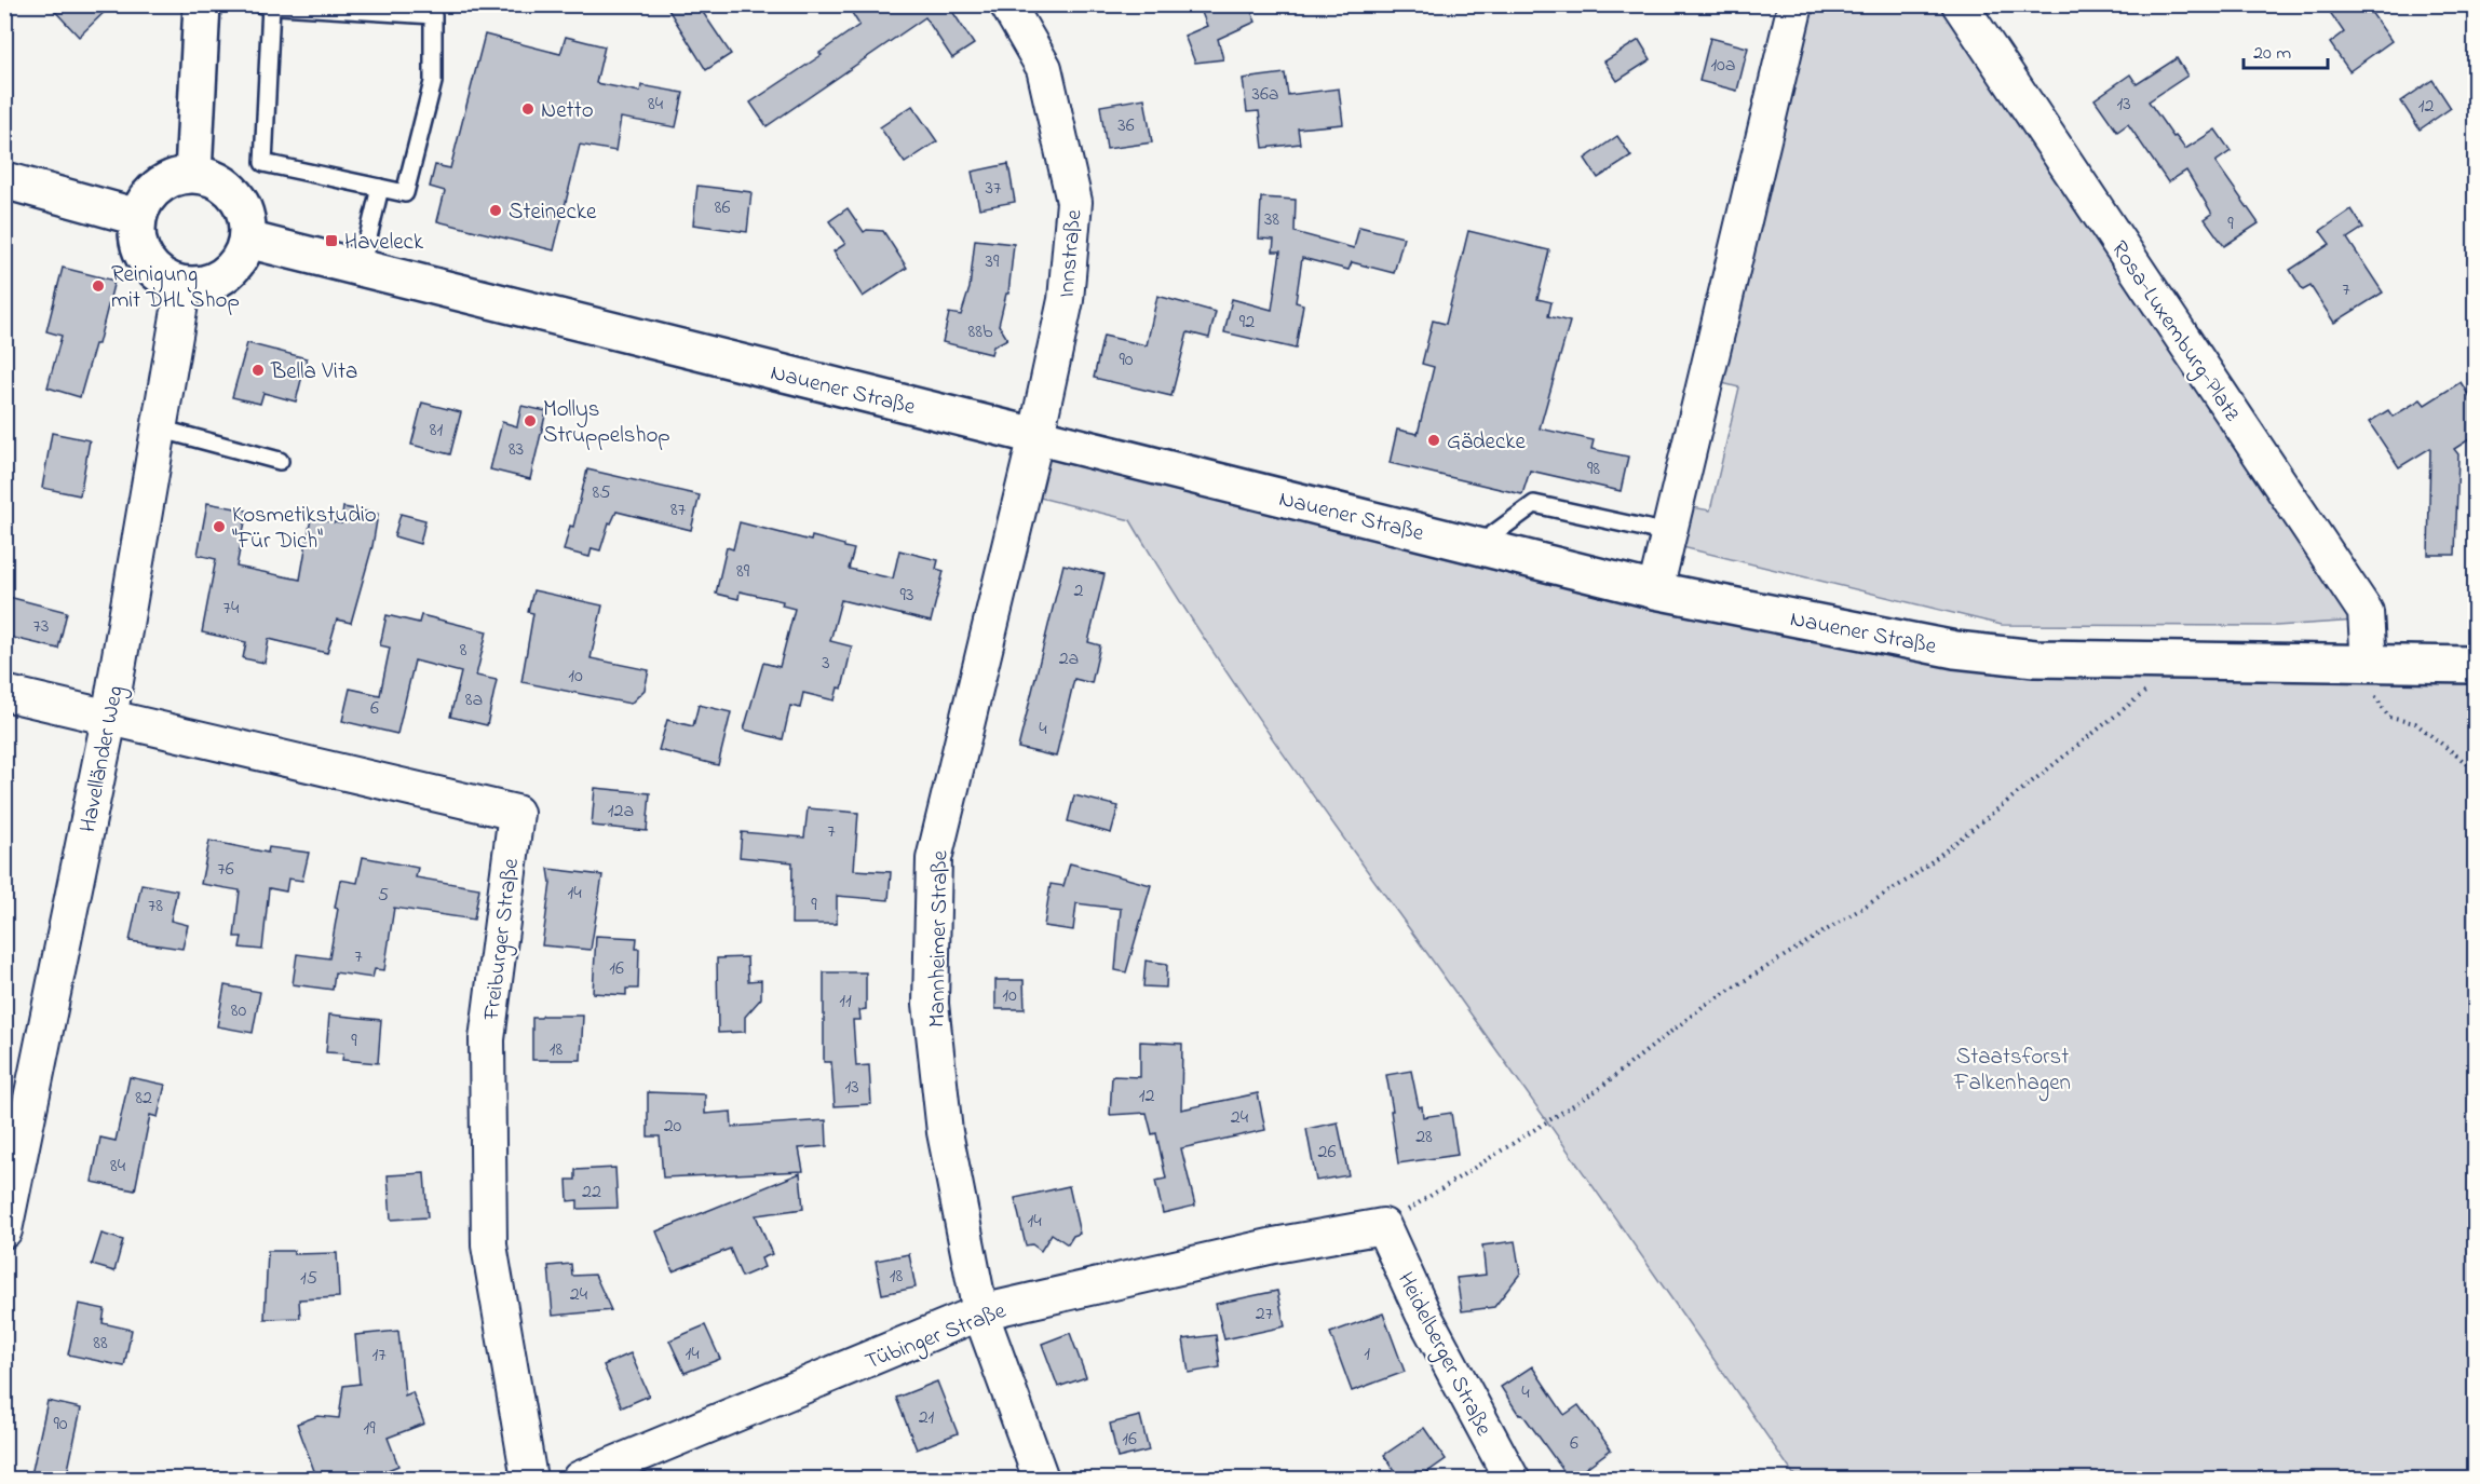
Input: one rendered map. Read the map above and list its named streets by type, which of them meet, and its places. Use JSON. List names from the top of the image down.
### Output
{
  "streets": {
    "main road": ["Nauener Straße"],
    "street": [
      "Innstraße",
      "Rosa-Luxemburg-Platz",
      "Havelländer Weg",
      "Freiburger Straße",
      "Mannheimer Straße",
      "Tübinger Straße",
      "Heidelberger Straße"
    ]
  },
  "crossings": [
    ["Innstraße", "Nauener Straße"],
    ["Innstraße", "Mannheimer Straße"],
    ["Rosa-Luxemburg-Platz", "Nauener Straße"],
    ["Nauener Straße", "Havelländer Weg"],
    ["Nauener Straße", "Mannheimer Straße"],
    ["Havelländer Weg", "Freiburger Straße"],
    ["Mannheimer Straße", "Tübinger Straße"],
    ["Tübinger Straße", "Heidelberger Straße"]
  ],
  "parks": ["Staatsforst Falkenhagen"],
  "places": {
    "other": [
      "Netto",
      "Steinecke",
      "Reinigung mit DHL Shop",
      "Bella Vita",
      "Mollys Struppelshop",
      "Gädecke",
      "Kosmetikstudio \"Für Dich\""
    ],
    "transit": ["Haveleck"]
  },
  "house_numbers": [
    "10a",
    "36a",
    "84",
    "13",
    "12",
    "36",
    "37",
    "86",
    "38",
    "9",
    "39",
    "7",
    "92",
    "88b",
    "90",
    "81",
    "83",
    "98",
    "85",
    "87",
    "89",
    "2",
    "93",
    "74",
    "73",
    "8",
    "2a",
    "3",
    "10",
    "8a",
    "6",
    "4",
    "12a",
    "7",
    "76",
    "14",
    "5",
    "9",
    "78",
    "7",
    "16",
    "10",
    "11",
    "80",
    "9",
    "18",
    "13",
    "12",
    "82",
    "24",
    "20",
    "28",
    "26",
    "84",
    "22",
    "14",
    "18",
    "15",
    "24",
    "27",
    "88",
    "14",
    "1",
    "17",
    "4",
    "21",
    "90",
    "19",
    "16",
    "6"
  ],
  "scale_bar": "20 m"
}
